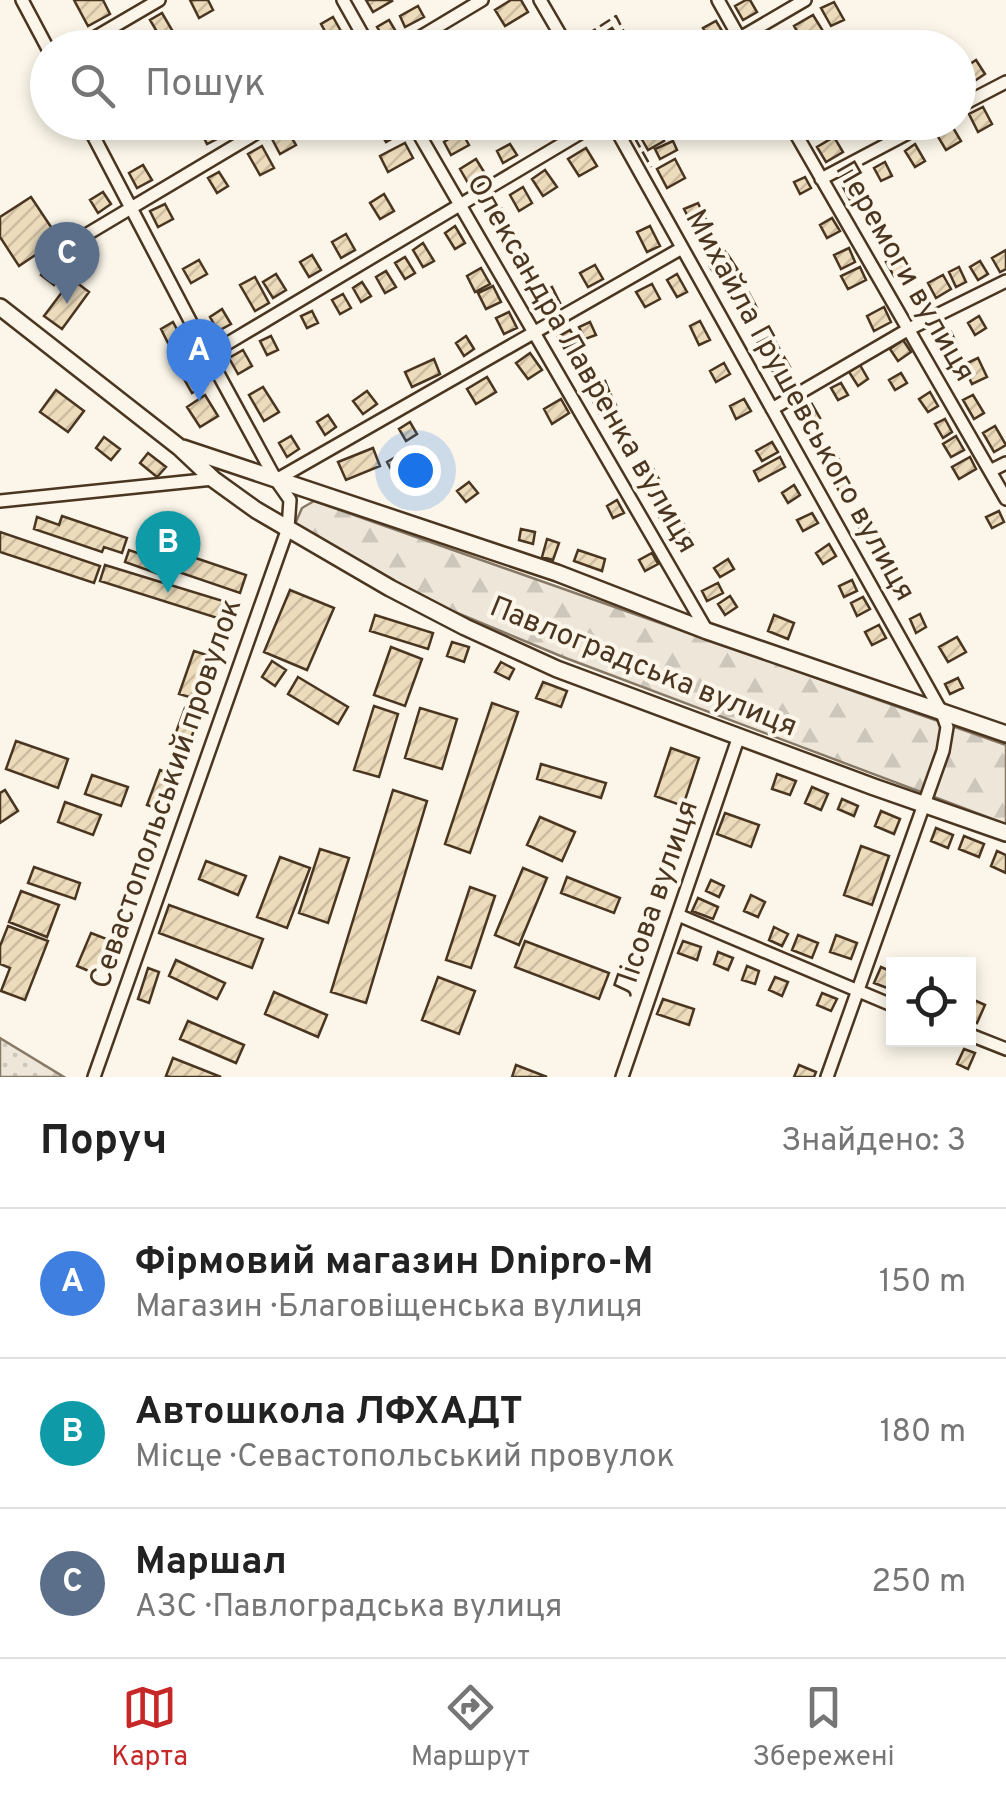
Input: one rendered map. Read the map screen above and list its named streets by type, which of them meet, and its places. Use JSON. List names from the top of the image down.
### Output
{
  "streets": {
    "main road": ["Павлоградська вулиця"],
    "street": [
      "Перемоги вулиця",
      "Олександра Лавренка вулиця",
      "Михайла Грушевського вулиця",
      "Севастопольський провулок",
      "Лісова вулиця"
    ]
  },
  "crossings": [
    ["Олександра Лавренка вулиця", "Павлоградська вулиця"],
    ["Михайла Грушевського вулиця", "Павлоградська вулиця"],
    ["Павлоградська вулиця", "Севастопольський провулок"],
    ["Павлоградська вулиця", "Лісова вулиця"]
  ],
  "page": {
    "search": "Пошук",
    "pins": ["C", "A", "B"],
    "heading": ["Поруч", "Знайдено: 3"],
    "list": [
      {
        "mark": "A",
        "name": "Фірмовий магазин Dnipro-M",
        "note": "Магазин · Благовіщенська вулиця",
        "value": "150 m"
      },
      {
        "mark": "B",
        "name": "Автошкола ЛФХАДТ",
        "note": "Місце · Севастопольський провулок",
        "value": "180 m"
      },
      {
        "mark": "C",
        "name": "Маршал",
        "note": "АЗС · Павлоградська вулиця",
        "value": "250 m"
      }
    ],
    "nav": ["Карта", "Маршрут", "Збережені"]
  }
}
